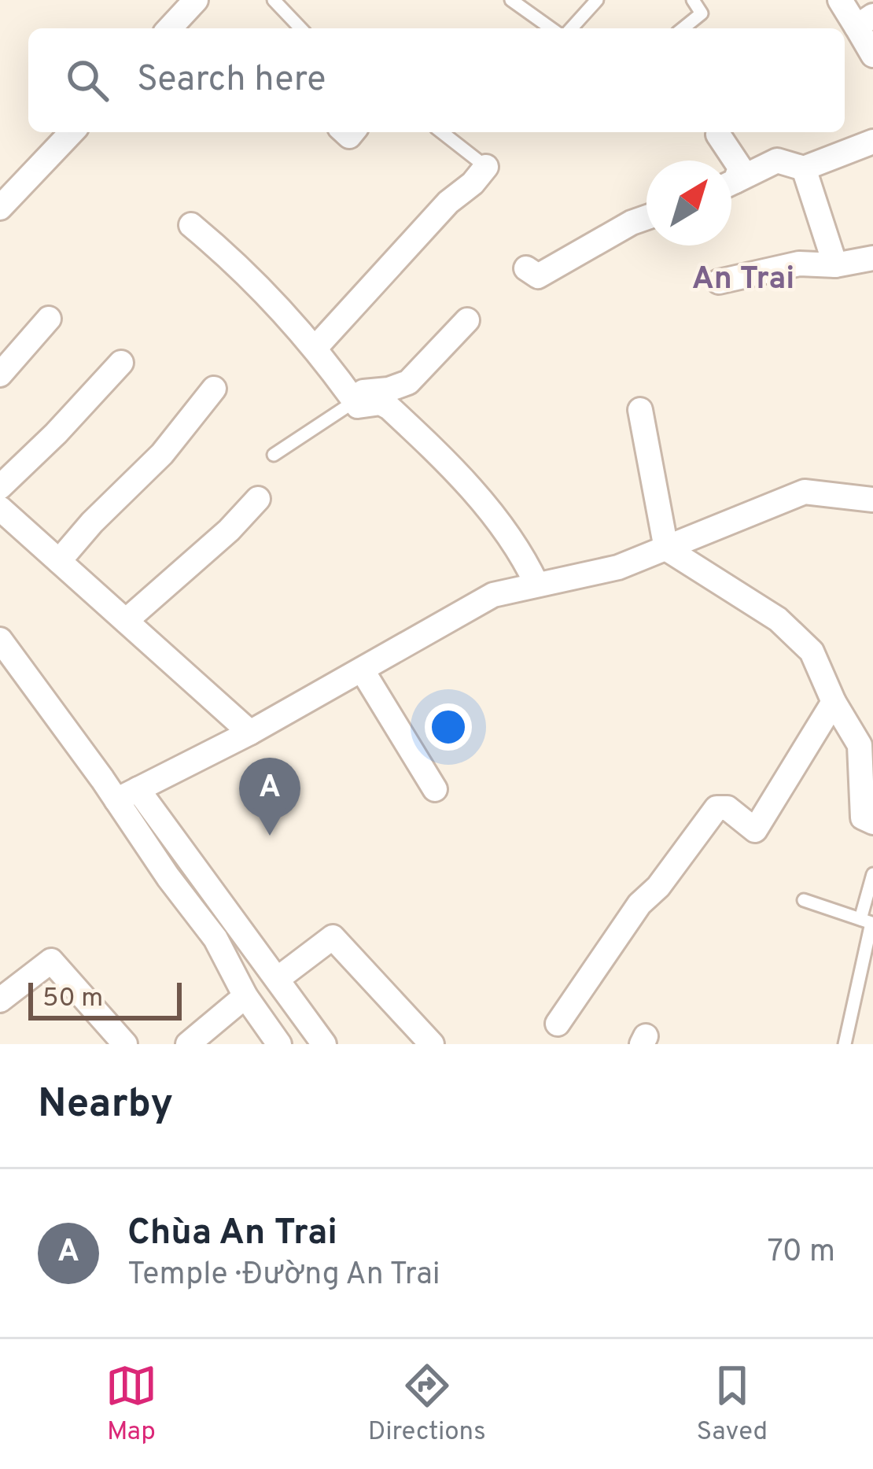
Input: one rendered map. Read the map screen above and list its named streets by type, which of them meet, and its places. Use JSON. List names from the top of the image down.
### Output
{
  "districts": ["An Trai"],
  "scale_bar": "50 m",
  "north": "top right",
  "page": {
    "search": "Search here",
    "pins": "A",
    "scale": "50 m",
    "heading": "Nearby",
    "list": [
      {
        "mark": "A",
        "name": "Chùa An Trai",
        "note": "Temple · Đường An Trai",
        "value": "70 m"
      }
    ],
    "nav": ["Map", "Directions", "Saved"]
  }
}
